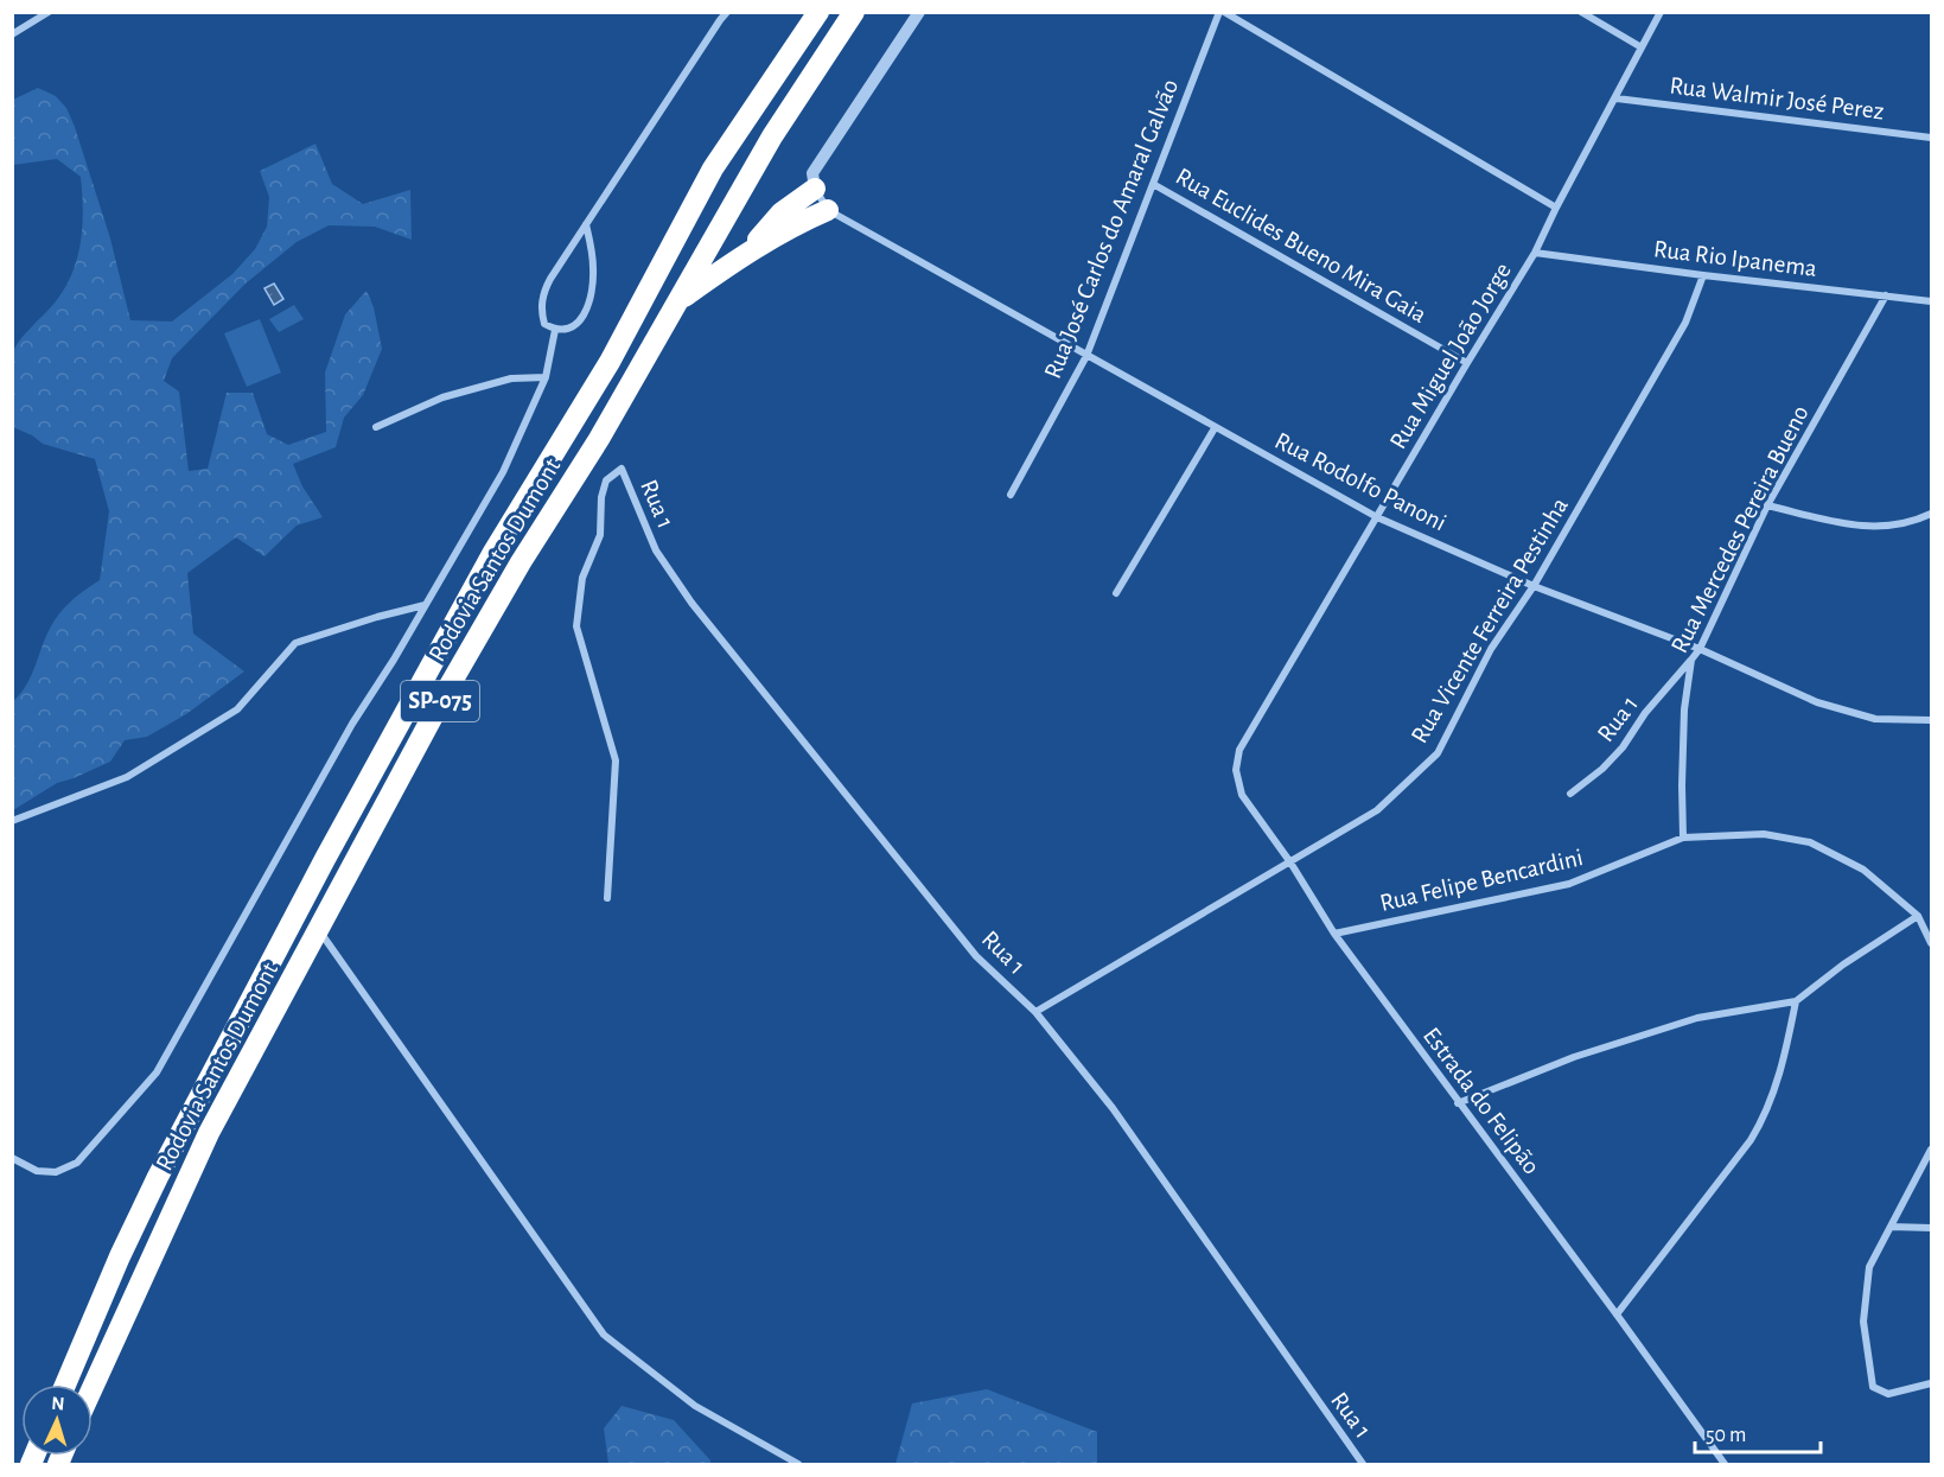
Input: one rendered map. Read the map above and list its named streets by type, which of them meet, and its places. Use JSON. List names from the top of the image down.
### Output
{
  "streets": {
    "highway": ["Rodovia Santos Dumont", "SP-075"],
    "street": [
      "Rua Walmir José Perez",
      "Rua José Carlos do Amaral Galvão",
      "Rua Euclides Bueno Mira Gaia",
      "Rua Rio Ipanema",
      "Rua Miguel João Jorge",
      "Rua Rodolfo Panoni",
      "Rua 1",
      "Rua Mercedes Pereira Bueno",
      "Rua Vicente Ferreira Pestinha",
      "Rua Felipe Bencardini",
      "Estrada do Felipão"
    ]
  },
  "crossings": [
    ["Rua Walmir José Perez", "Rua Miguel João Jorge"],
    ["Rua José Carlos do Amaral Galvão", "Rua Euclides Bueno Mira Gaia"],
    ["Rua José Carlos do Amaral Galvão", "Rua Rodolfo Panoni"],
    ["Rua Euclides Bueno Mira Gaia", "Rua Miguel João Jorge"],
    ["Rua Rio Ipanema", "Rua Miguel João Jorge"],
    ["Rua Rio Ipanema", "Rua Mercedes Pereira Bueno"],
    ["Rua Rio Ipanema", "Rua Vicente Ferreira Pestinha"],
    ["Rua Miguel João Jorge", "Rua Rodolfo Panoni"],
    ["Rua Miguel João Jorge", "Estrada do Felipão"],
    ["Rua Rodolfo Panoni", "Rua Mercedes Pereira Bueno"],
    ["Rua Rodolfo Panoni", "Rua Vicente Ferreira Pestinha"],
    ["Rua 1", "Rua Mercedes Pereira Bueno"],
    ["Rua 1", "Rua Vicente Ferreira Pestinha"],
    ["Rua Mercedes Pereira Bueno", "Rua Felipe Bencardini"],
    ["Rua Vicente Ferreira Pestinha", "Estrada do Felipão"],
    ["Rua Felipe Bencardini", "Estrada do Felipão"]
  ],
  "scale_bar": "50 m",
  "north": "top"
}
